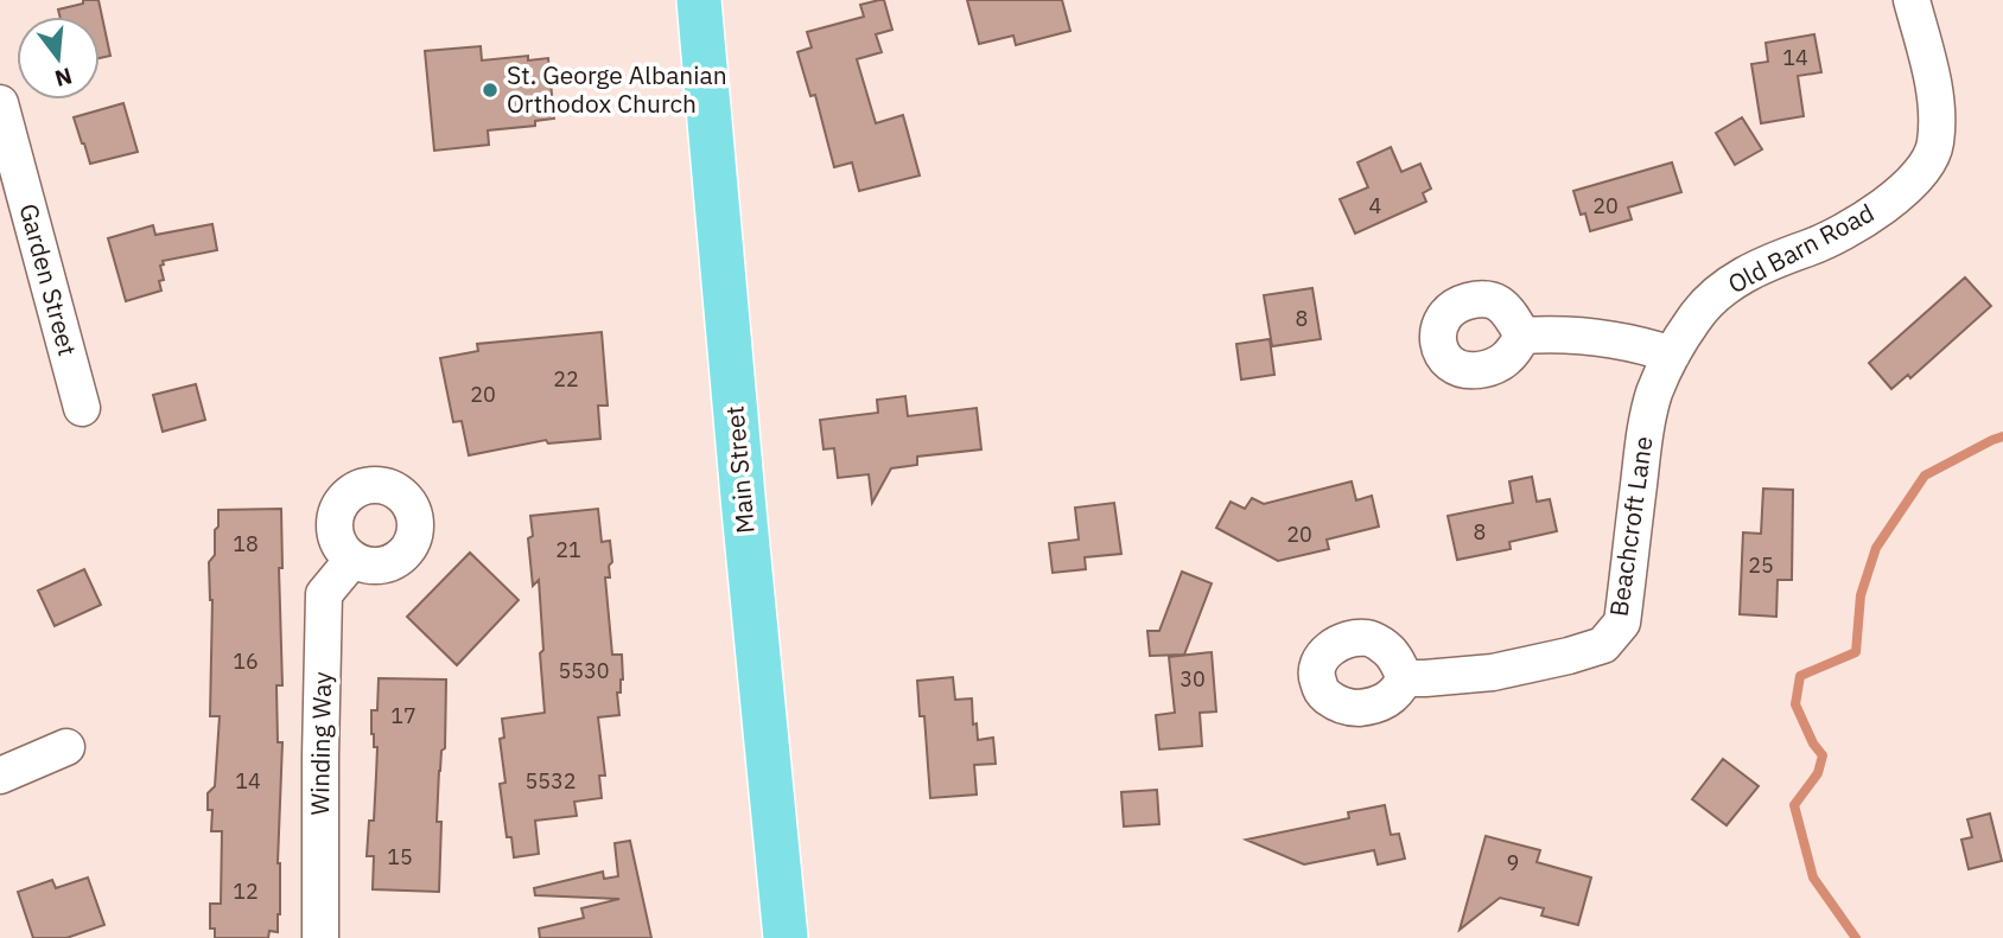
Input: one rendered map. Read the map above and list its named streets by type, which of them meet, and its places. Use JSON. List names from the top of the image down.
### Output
{
  "streets": {
    "main road": ["Main Street"],
    "street": [
      "Old Barn Road",
      "Garden Street",
      "Beachcroft Lane",
      "Winding Way"
    ]
  },
  "crossings": [
    ["Old Barn Road", "Beachcroft Lane"]
  ],
  "places": ["St. George Albanian Orthodox Church"],
  "house_numbers": [
    "14",
    "4",
    "20",
    "8",
    "22",
    "20",
    "8",
    "20",
    "18",
    "21",
    "25",
    "16",
    "5530",
    "30",
    "17",
    "14",
    "5532",
    "15",
    "9",
    "12"
  ],
  "north": "bottom"
}
